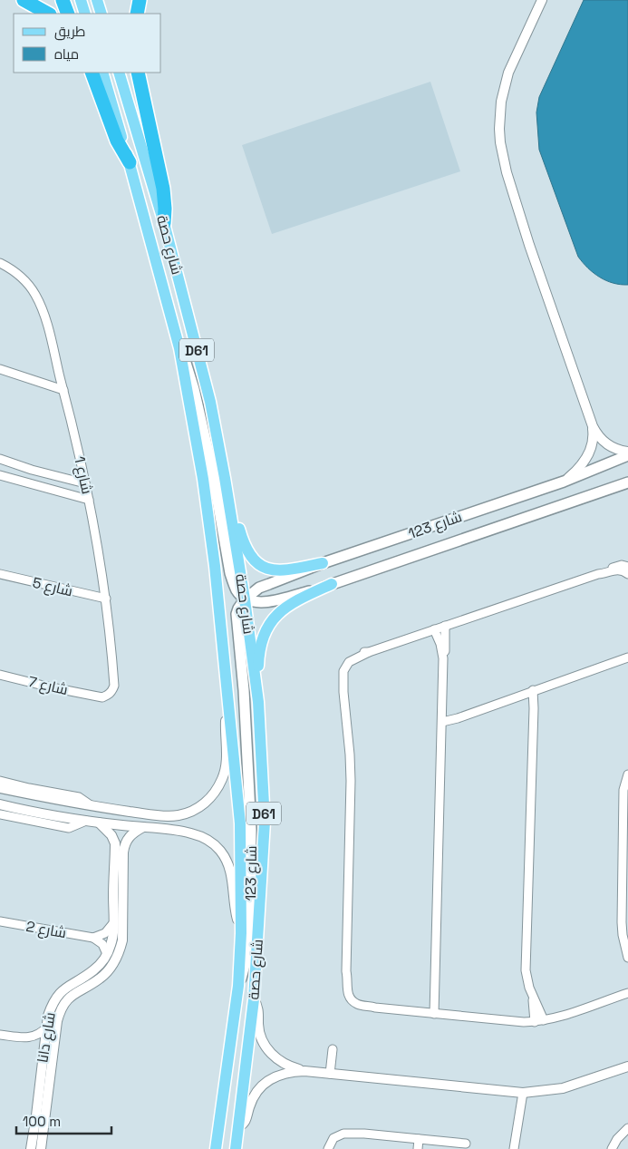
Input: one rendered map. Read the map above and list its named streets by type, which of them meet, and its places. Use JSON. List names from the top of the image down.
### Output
{
  "streets": {
    "main road": ["شارع حصة", "D61", "شارع 123"],
    "street": [
      "شارع 1",
      "شارع 5",
      "شارع 7",
      "شارع 2",
      "شارع دانا"
    ]
  },
  "crossings": [
    ["شارع حصة", "شارع 123"],
    ["شارع 1", "شارع 5"],
    ["شارع 1", "شارع 7"]
  ],
  "legend": ["طريق", "مياه"],
  "scale_bar": "100 m"
}
